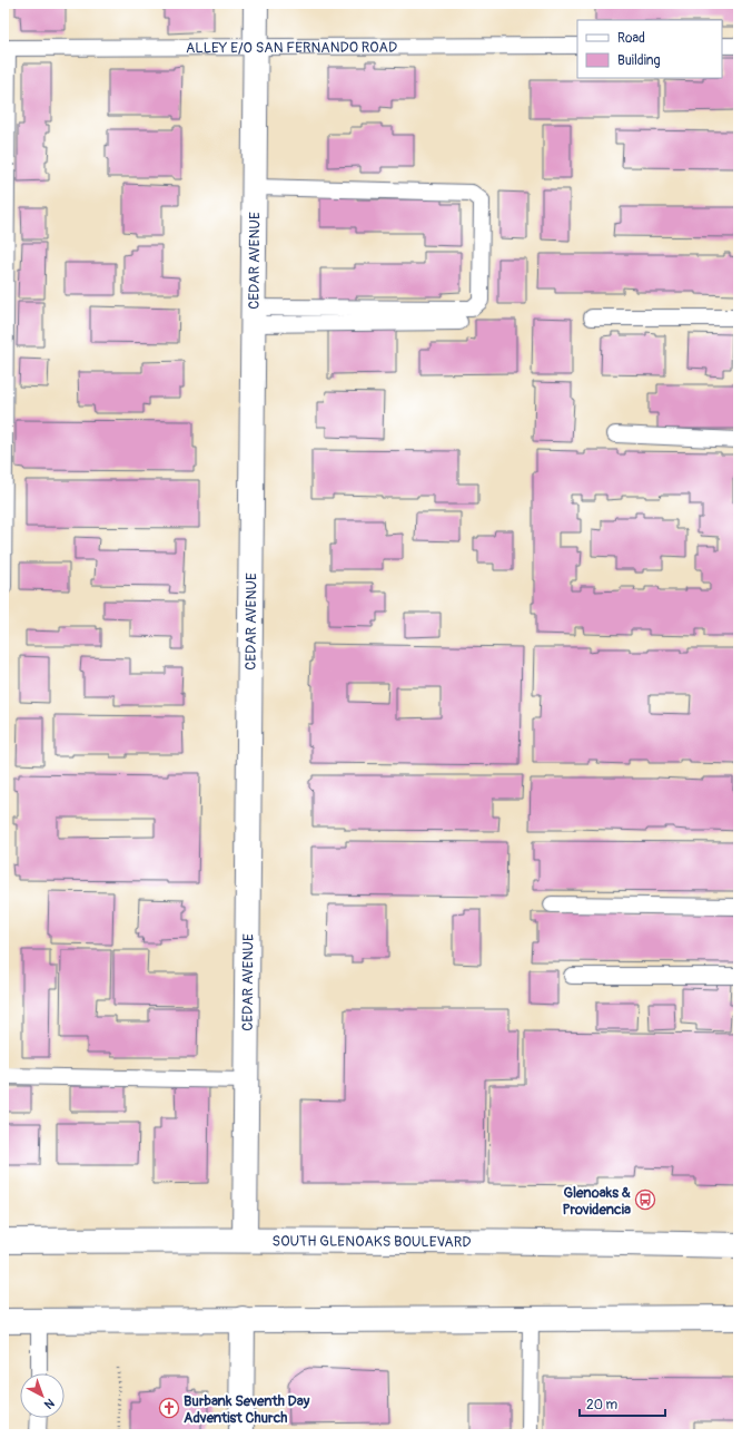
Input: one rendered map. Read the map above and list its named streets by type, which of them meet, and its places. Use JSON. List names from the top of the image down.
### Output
{
  "streets": {
    "main road": ["CEDAR AVENUE", "SOUTH GLENOAKS BOULEVARD"],
    "lane": ["ALLEY E/O SAN FERNANDO ROAD"]
  },
  "crossings": [
    ["ALLEY E/O SAN FERNANDO ROAD", "CEDAR AVENUE"],
    ["CEDAR AVENUE", "SOUTH GLENOAKS BOULEVARD"]
  ],
  "places": {
    "bus stop": ["Glenoaks & Providencia"],
    "church": ["Burbank Seventh Day Adventist Church"]
  },
  "legend": ["Road", "Building"],
  "scale_bar": "20 m",
  "north": "bottom right"
}
